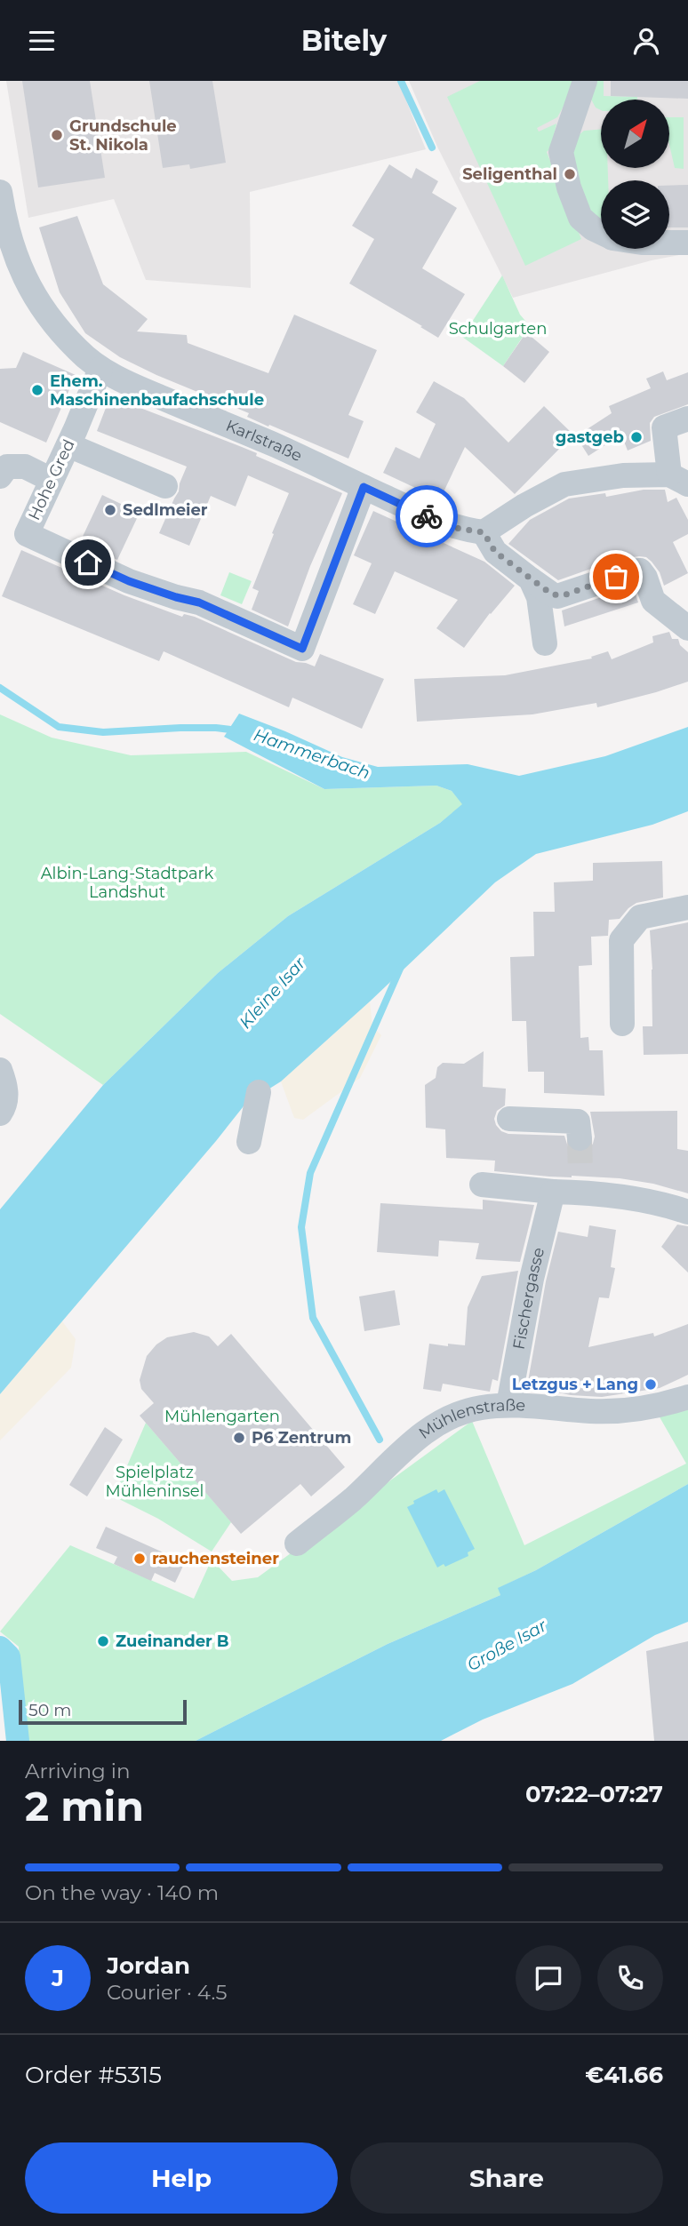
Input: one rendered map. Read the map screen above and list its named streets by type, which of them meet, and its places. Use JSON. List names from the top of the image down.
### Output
{
  "streets": {
    "street": [
      "Karlstraße",
      "Hohe Gred",
      "Fischergasse",
      "Mühlenstraße"
    ]
  },
  "crossings": [
    ["Karlstraße", "Hohe Gred"],
    ["Fischergasse", "Mühlenstraße"]
  ],
  "water": ["Hammerbach", "Kleine Isar", "Große Isar"],
  "parks": [
    "Schulgarten",
    "Albin-Lang-Stadtpark Landshut",
    "Mühlengarten",
    "Spielplatz Mühleninsel"
  ],
  "places": [
    "Grundschule St. Nikola",
    "Seligenthal",
    "Ehem. Maschinenbaufachschule",
    "gastgeb",
    "Sedlmeier",
    "Letzgus + Lang",
    "P6 Zentrum",
    "rauchensteiner",
    "Zueinander B"
  ],
  "scale_bar": "50 m",
  "north": "top right",
  "page": {
    "header": "Bitely",
    "scale": "50 m",
    "heading": ["2 min", "Arriving in", "07:22–07:27"],
    "panel": [
      "Jordan",
      "Courier · 4.5",
      "Order #5315",
      "€41.66"
    ],
    "bar": "On the way · 140 m",
    "round": "J",
    "buttons": ["Help", "Share"]
  }
}
